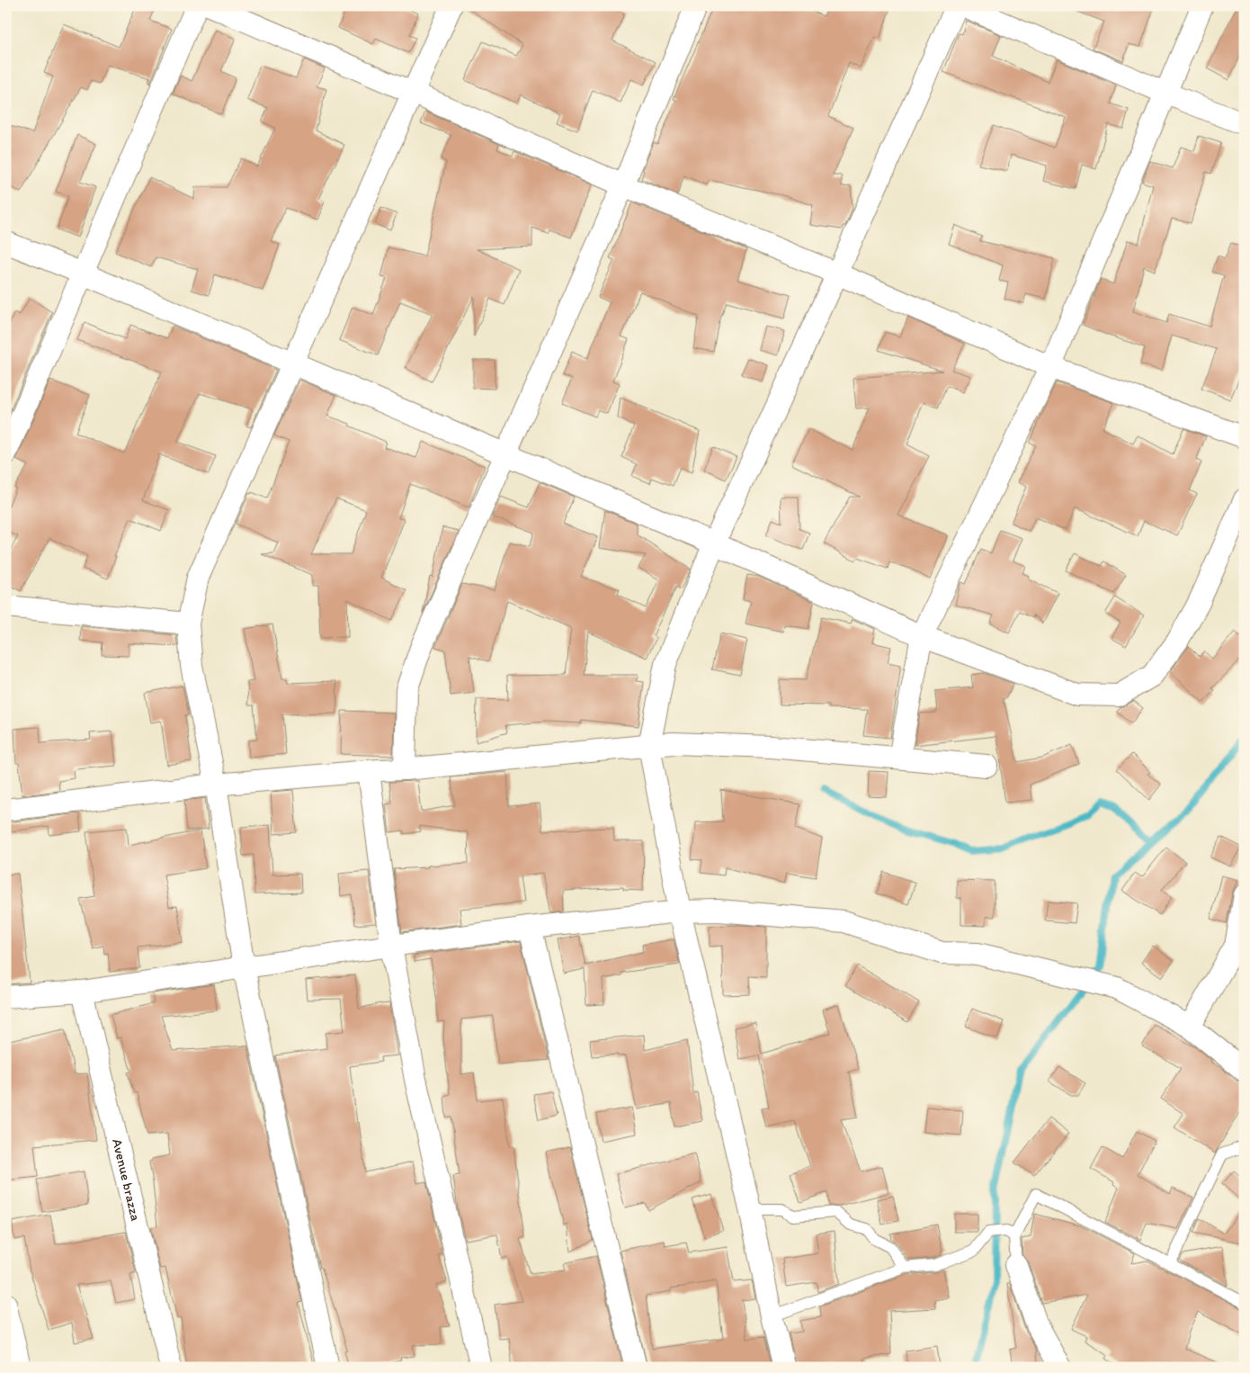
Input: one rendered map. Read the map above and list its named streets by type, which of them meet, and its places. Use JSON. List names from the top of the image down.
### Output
{
  "streets": {
    "street": ["Avenue brazza"]
  }
}
